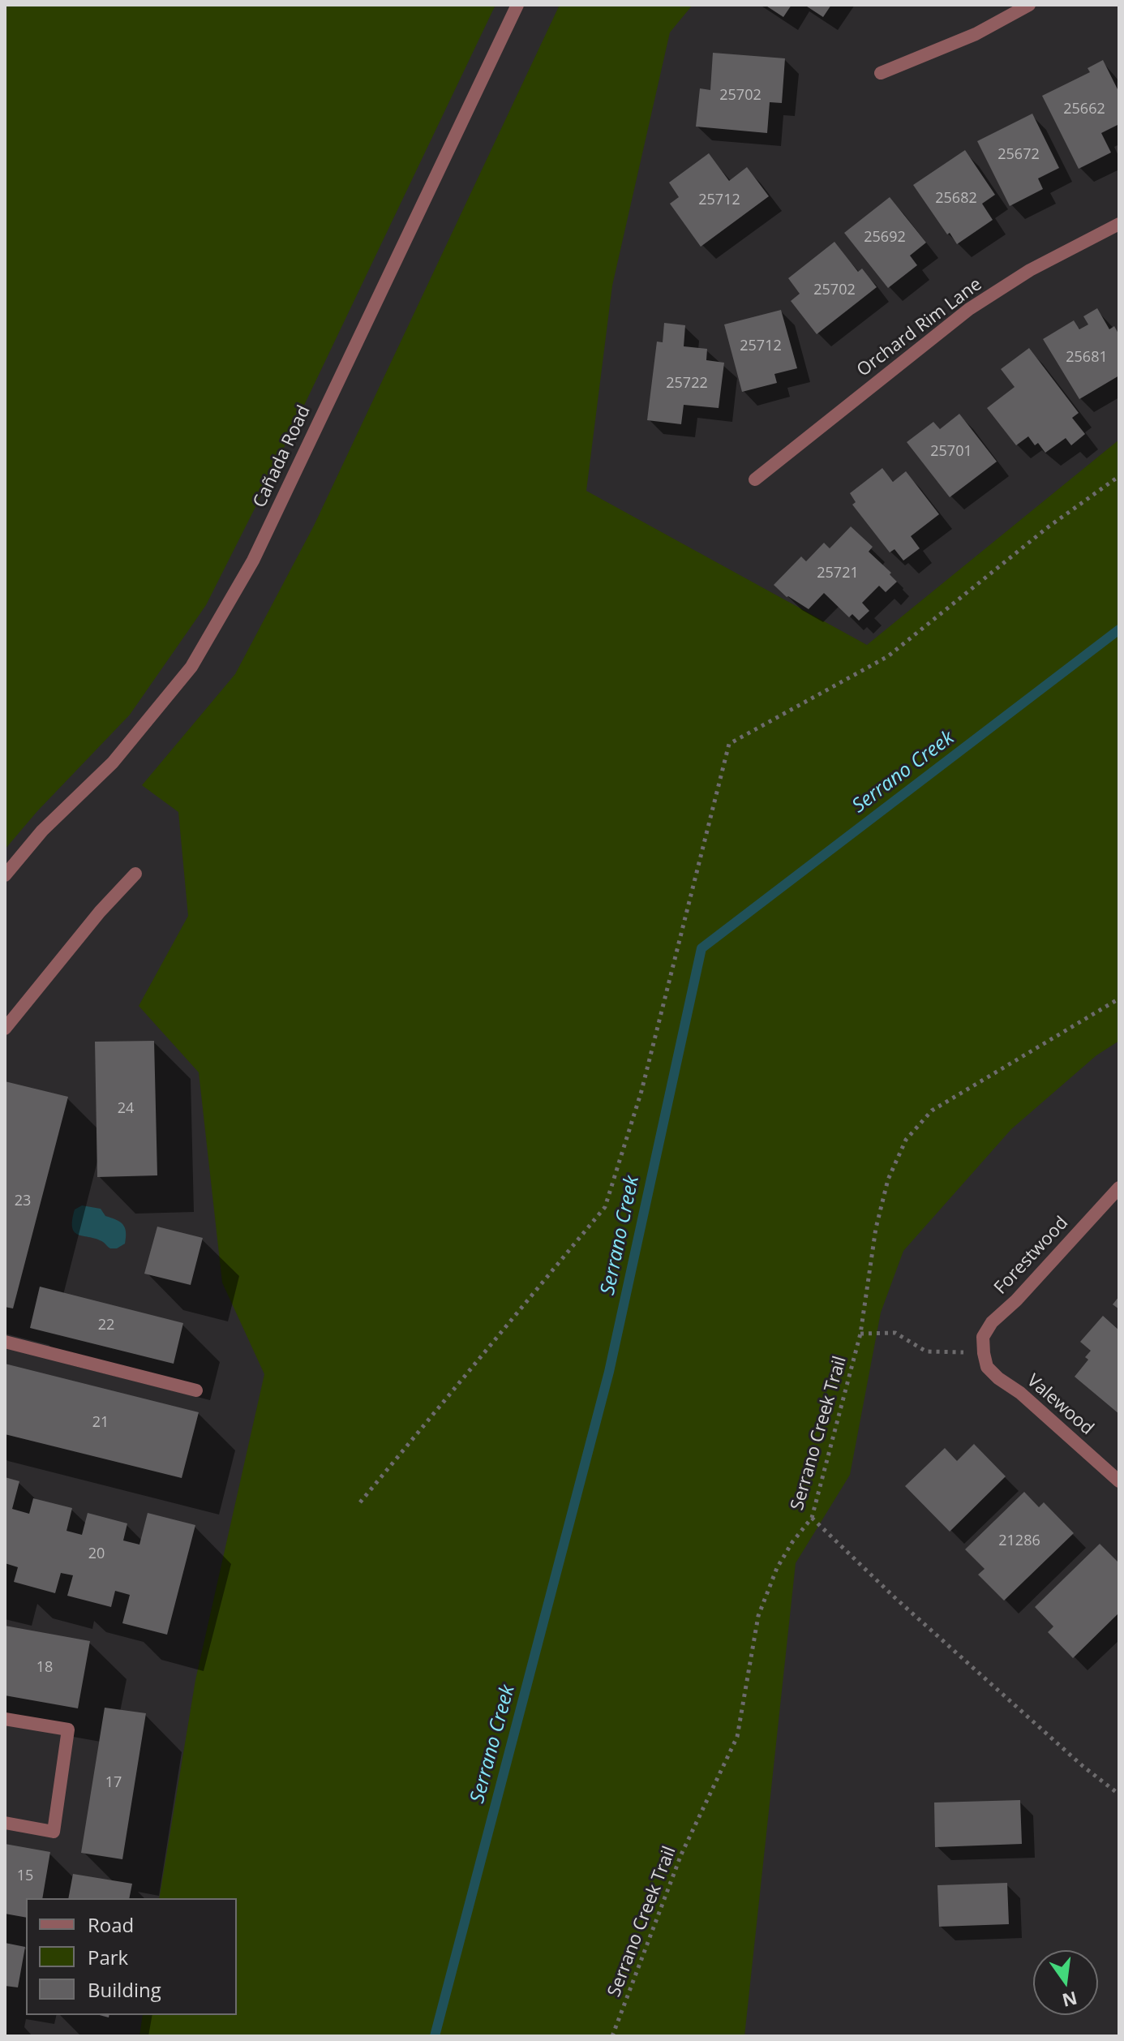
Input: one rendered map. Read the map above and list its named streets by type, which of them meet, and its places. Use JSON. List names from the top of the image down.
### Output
{
  "streets": {
    "street": [
      "Orchard Rim Lane",
      "Cañada Road",
      "Forestwood",
      "Valewood"
    ],
    "path": ["Serrano Creek Trail"]
  },
  "crossings": [
    ["Forestwood", "Valewood"]
  ],
  "water": ["Serrano Creek"],
  "house_numbers": [
    "25702",
    "25662",
    "25672",
    "25682",
    "25712",
    "25692",
    "25702",
    "25712",
    "25681",
    "25722",
    "25701",
    "25721",
    "24",
    "23",
    "22",
    "21",
    "21286",
    "20",
    "18",
    "17",
    "15"
  ],
  "legend": ["Road", "Park", "Building"],
  "north": "bottom"
}
